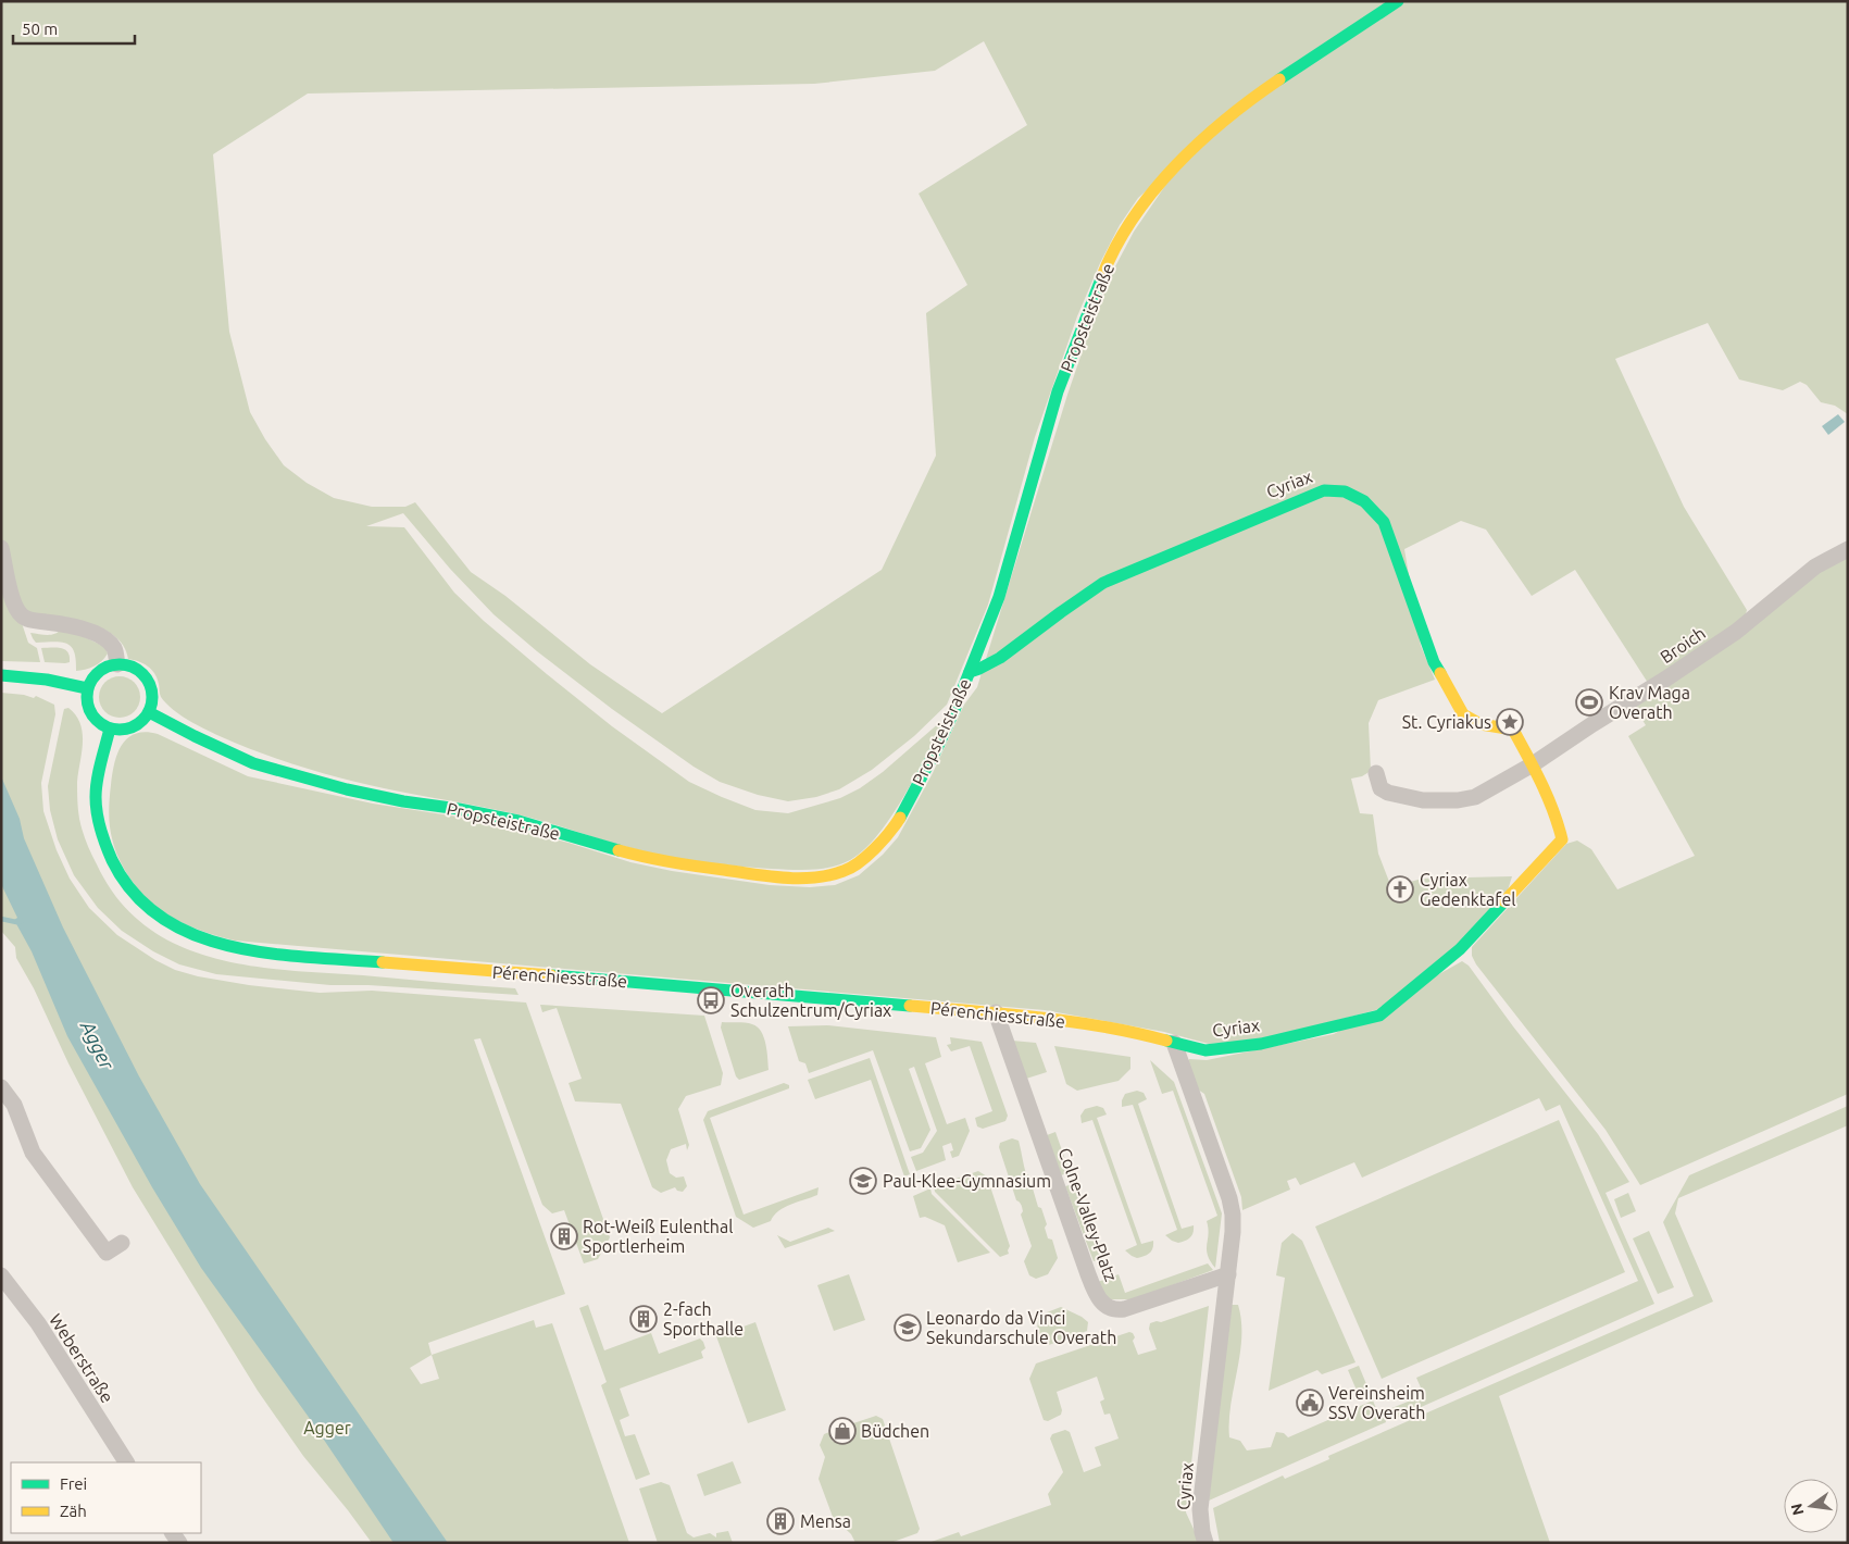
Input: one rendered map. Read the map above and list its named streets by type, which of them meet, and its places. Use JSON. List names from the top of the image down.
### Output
{
  "streets": {
    "street": [
      "Propsteistraße",
      "Cyriax",
      "Broich",
      "Pérenchiesstraße",
      "Colne-Valley-Platz",
      "Weberstraße"
    ]
  },
  "crossings": [
    ["Propsteistraße", "Cyriax"],
    ["Propsteistraße", "Pérenchiesstraße"],
    ["Cyriax", "Broich"],
    ["Cyriax", "Pérenchiesstraße"],
    ["Cyriax", "Colne-Valley-Platz"],
    ["Pérenchiesstraße", "Colne-Valley-Platz"]
  ],
  "water": ["Agger"],
  "parks": ["Agger"],
  "places": {
    "sports": ["Krav Maga Overath"],
    "place": ["St. Cyriakus"],
    "church": ["Cyriax Gedenktafel"],
    "bus stop": ["Overath Schulzentrum/Cyriax"],
    "school or university": ["Paul-Klee-Gymnasium", "Leonardo da Vinci Sekundarschule Overath"],
    "building": ["Rot-Weiß Eulenthal Sportlerheim", "2-fach Sporthalle", "Mensa"],
    "public building": ["Vereinsheim SSV Overath"],
    "shop": ["Büdchen"]
  },
  "legend": ["Frei", "Zäh"],
  "scale_bar": "50 m",
  "north": "left"
}
